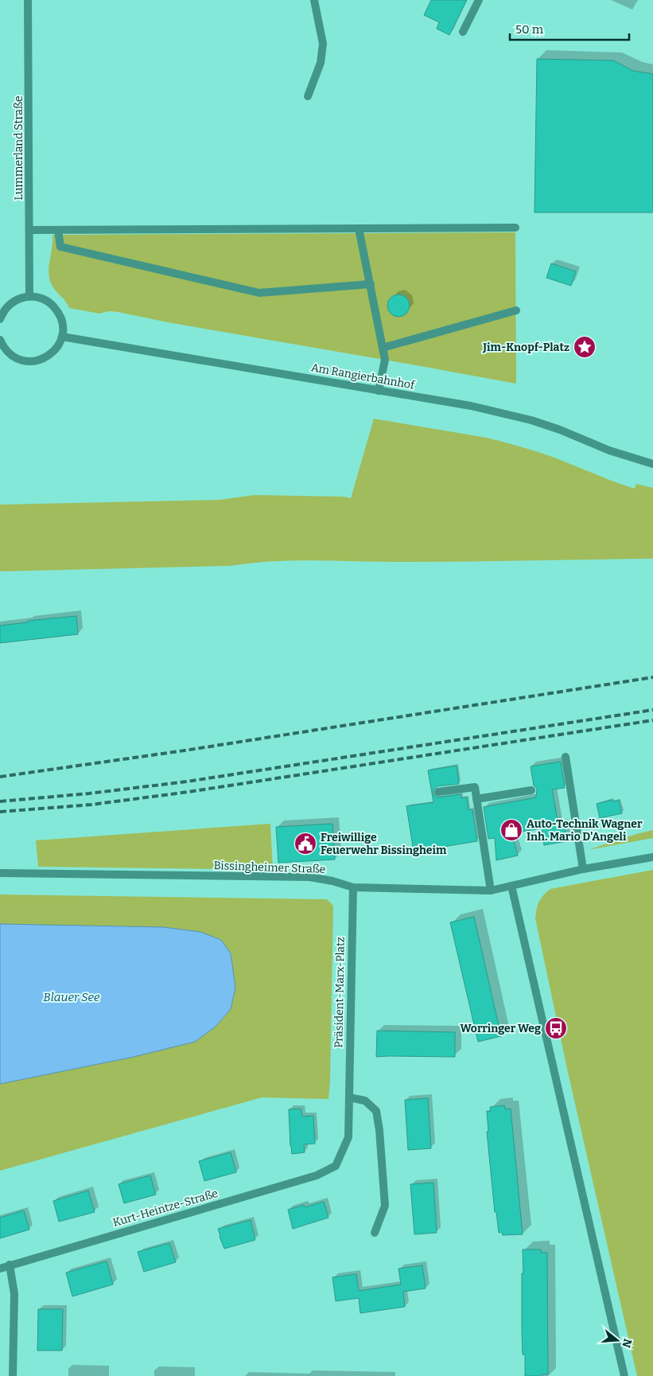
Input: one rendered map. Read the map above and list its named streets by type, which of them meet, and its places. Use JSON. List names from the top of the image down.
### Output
{
  "streets": {
    "street": [
      "Lummerland Straße",
      "Am Rangierbahnhof",
      "Bissingheimer Straße",
      "Präsident-Marx-Platz",
      "Kurt-Heintze-Straße"
    ]
  },
  "crossings": [
    ["Bissingheimer Straße", "Präsident-Marx-Platz"],
    ["Präsident-Marx-Platz", "Kurt-Heintze-Straße"]
  ],
  "water": ["Blauer See"],
  "places": {
    "place": ["Jim-Knopf-Platz"],
    "shop": ["Auto-Technik Wagner Inh. Mario D'Angeli"],
    "public building": ["Freiwillige Feuerwehr Bissingheim"],
    "bus stop": ["Worringer Weg"]
  },
  "scale_bar": "50 m",
  "north": "right"
}
